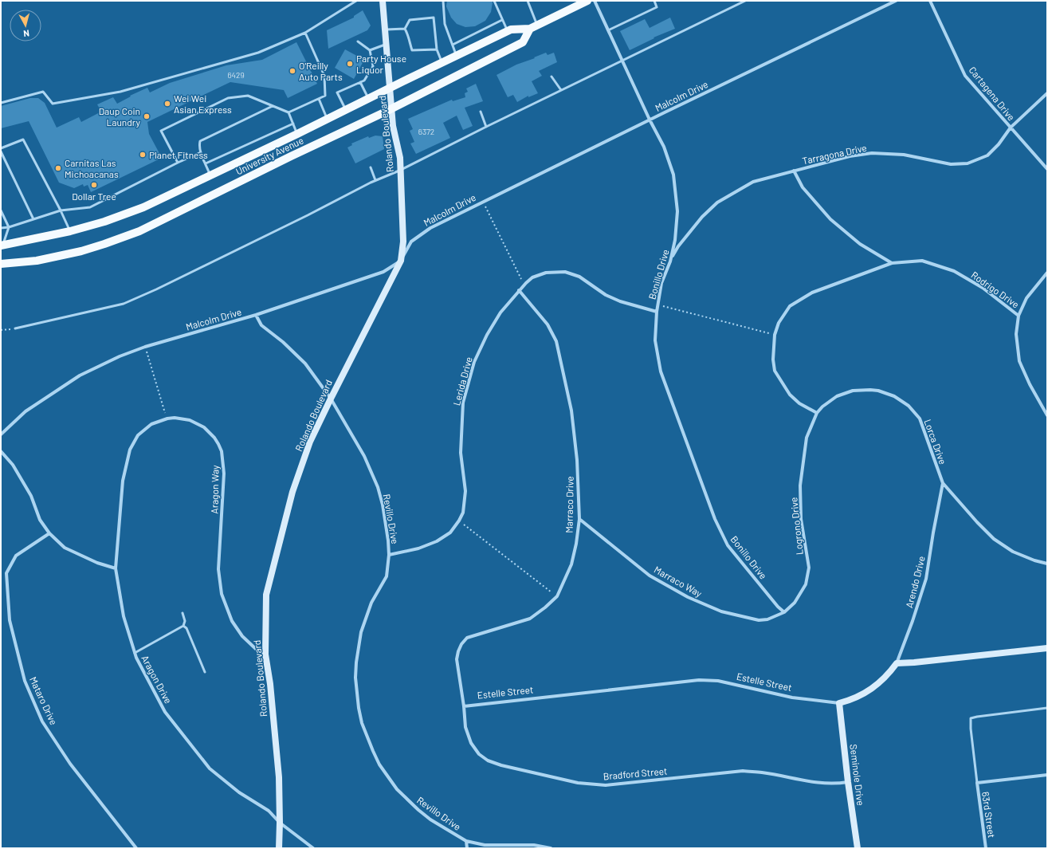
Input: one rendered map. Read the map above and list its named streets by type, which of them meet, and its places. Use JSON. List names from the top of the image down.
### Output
{
  "streets": {
    "main road": ["University Avenue"],
    "street": [
      "Cartagena Drive",
      "Malcolm Drive",
      "Rolando Boulevard",
      "Tarragona Drive",
      "Bonillo Drive",
      "Rodrigo Drive",
      "Lerida Drive",
      "Lorca Drive",
      "Aragon Way",
      "Marraco Drive",
      "Revillo Drive",
      "Logrono Drive",
      "Marraco Way",
      "Arendo Drive",
      "Aragon Drive",
      "Estelle Street",
      "Mataro Drive",
      "Bradford Street",
      "Seminole Drive",
      "63rd Street"
    ]
  },
  "crossings": [
    ["Cartagena Drive", "Tarragona Drive"],
    ["Malcolm Drive", "Rolando Boulevard"],
    ["Malcolm Drive", "Bonillo Drive"],
    ["Malcolm Drive", "Revillo Drive"],
    ["Rolando Boulevard", "University Avenue"],
    ["Rolando Boulevard", "Aragon Way"],
    ["Rolando Boulevard", "Revillo Drive"],
    ["Rolando Boulevard", "Aragon Drive"],
    ["Tarragona Drive", "Bonillo Drive"],
    ["Bonillo Drive", "Lerida Drive"],
    ["Bonillo Drive", "Logrono Drive"],
    ["Bonillo Drive", "Marraco Way"],
    ["Lerida Drive", "Marraco Drive"],
    ["Lerida Drive", "Revillo Drive"],
    ["Lorca Drive", "Logrono Drive"],
    ["Lorca Drive", "Arendo Drive"],
    ["Aragon Way", "Aragon Drive"],
    ["Marraco Drive", "Marraco Way"],
    ["Marraco Drive", "Estelle Street"],
    ["Marraco Drive", "Bradford Street"],
    ["Logrono Drive", "Marraco Way"],
    ["Arendo Drive", "Estelle Street"],
    ["Estelle Street", "Bradford Street"],
    ["Estelle Street", "Seminole Drive"],
    ["Bradford Street", "Seminole Drive"]
  ],
  "places": [
    "Party House Liquor",
    "O'Reilly Auto Parts",
    "Wei Wei Asian Express",
    "Daup Coin Laundry",
    "Planet Fitness",
    "Carnitas Las Michoacanas",
    "Dollar Tree"
  ],
  "house_numbers": ["6429", "6372"],
  "north": "bottom"
}
